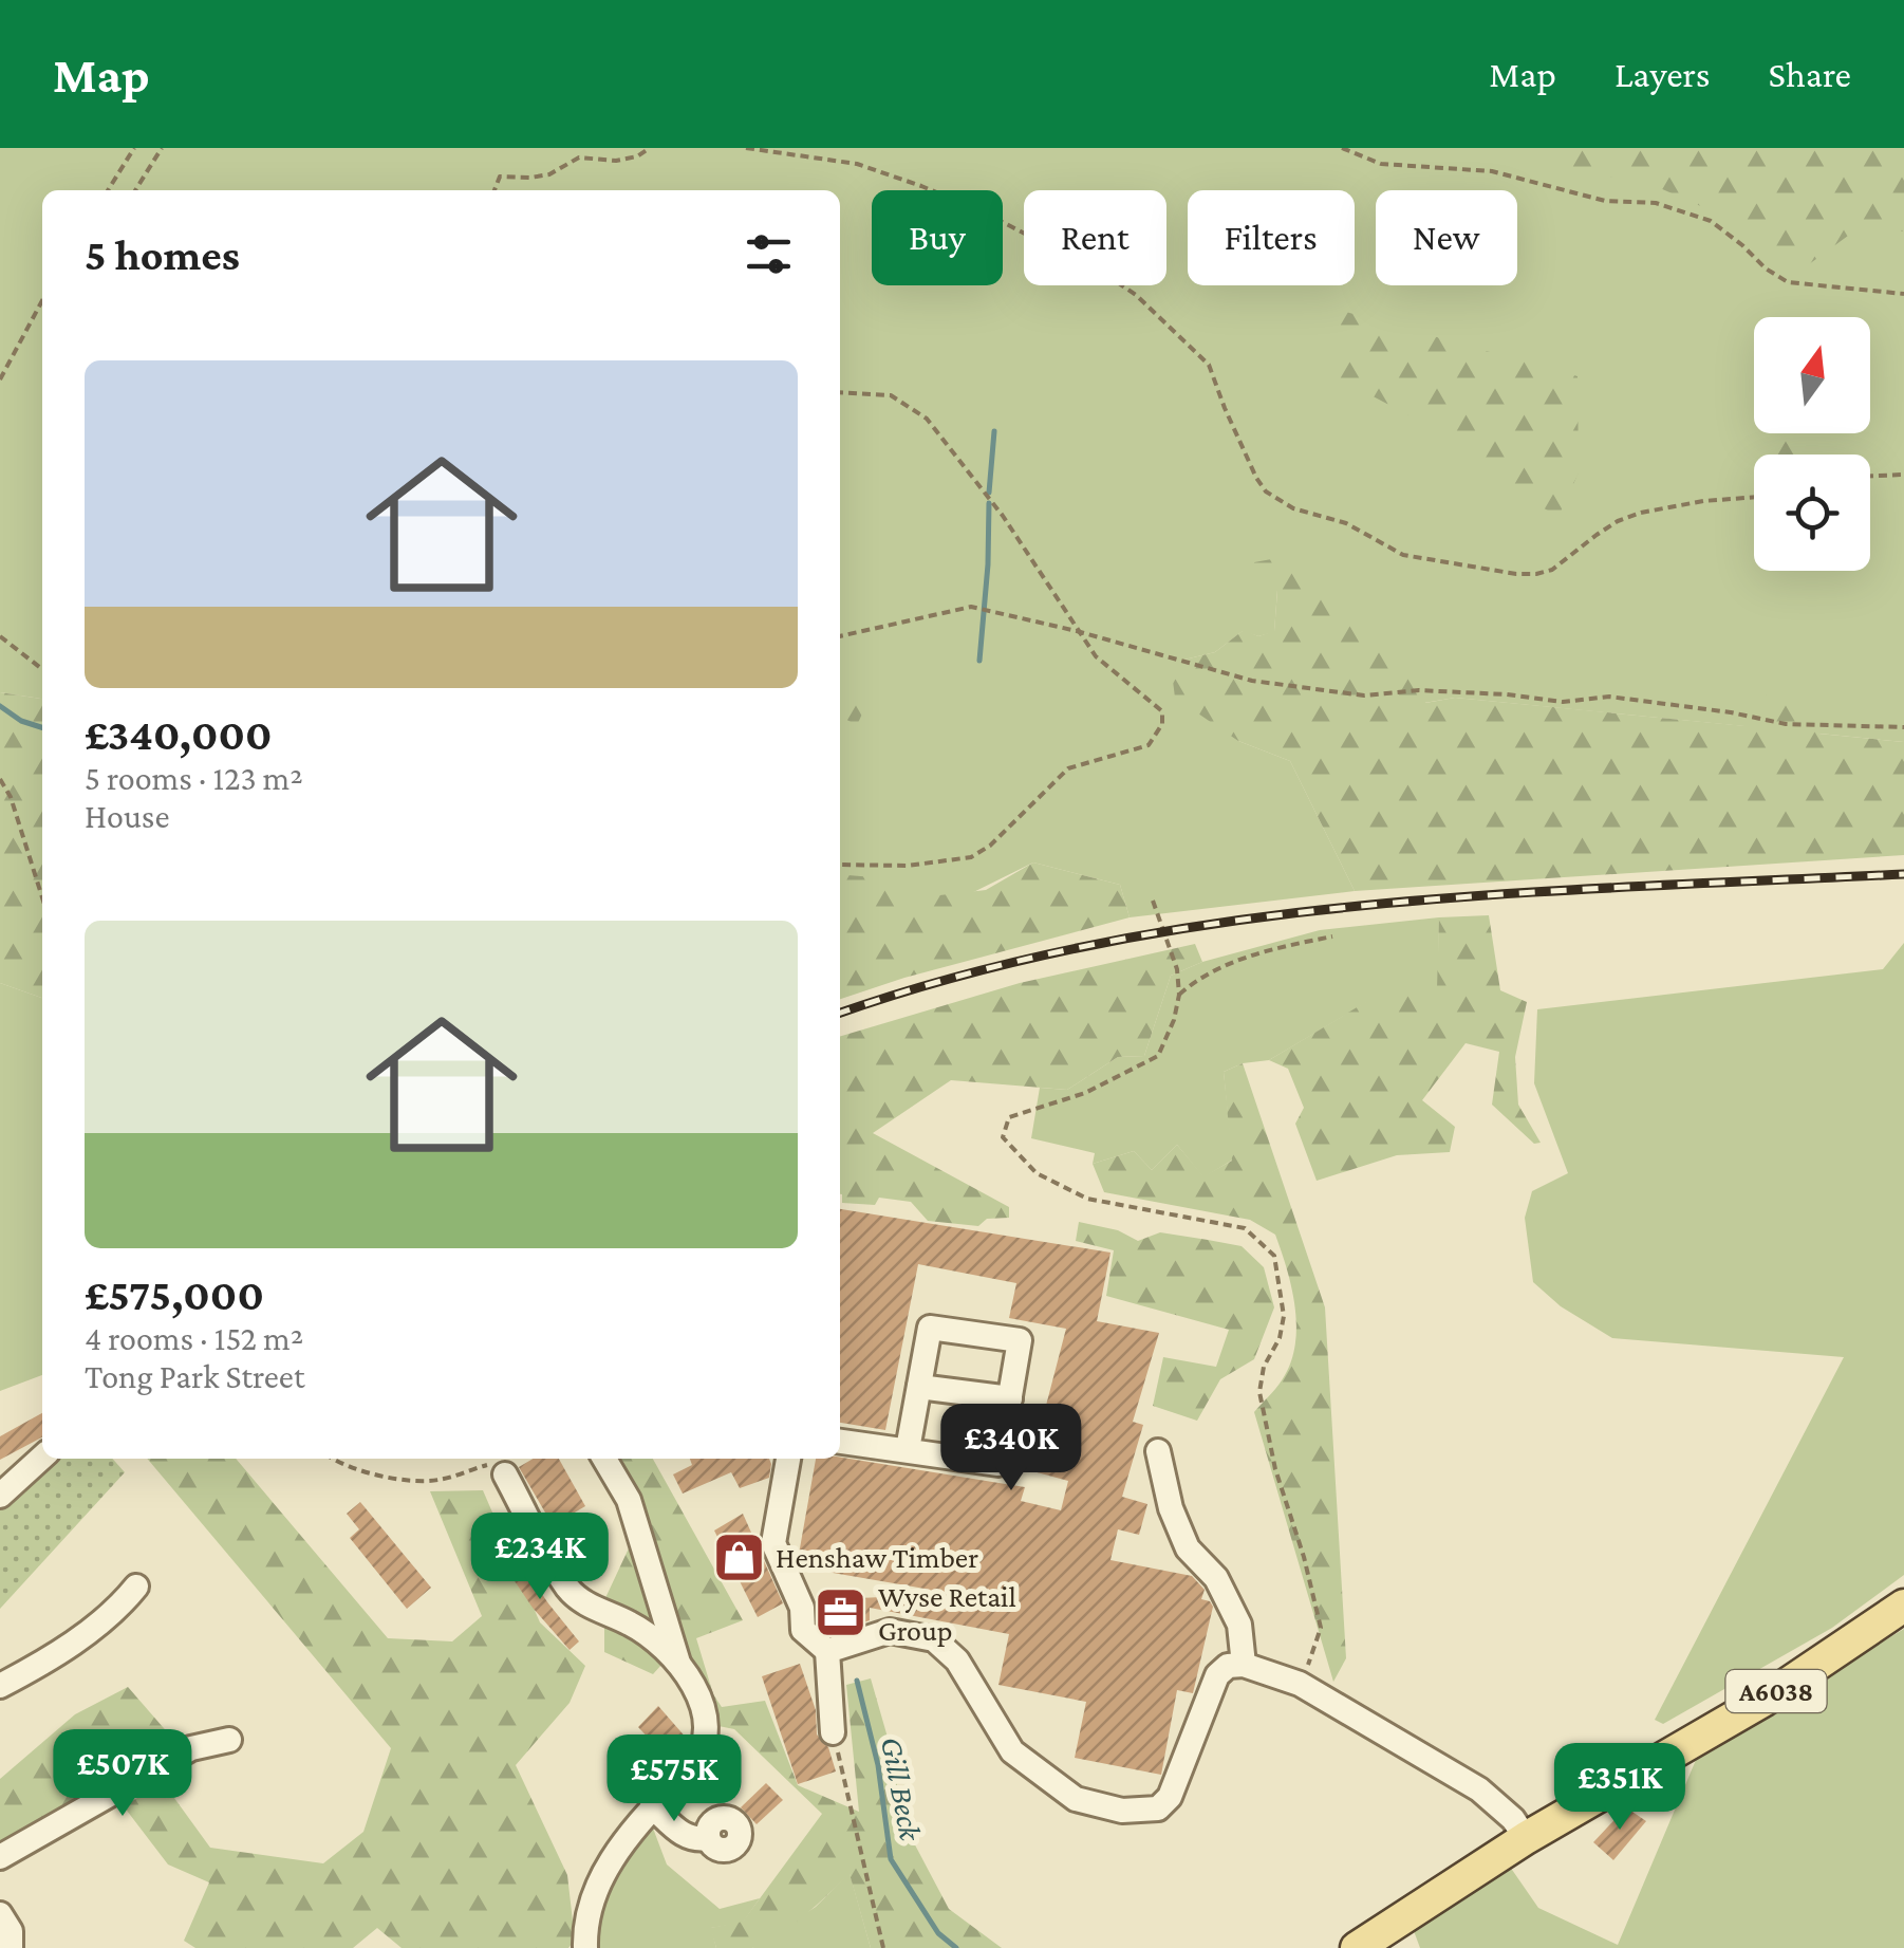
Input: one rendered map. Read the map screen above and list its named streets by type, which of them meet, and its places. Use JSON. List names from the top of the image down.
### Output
{
  "streets": {
    "main road": ["A6038"]
  },
  "water": ["Gill Beck"],
  "places": {
    "shop": ["Henshaw Timber"],
    "office": ["Wyse Retail Group"]
  },
  "north": "top",
  "page": {
    "header": "Map",
    "nav": ["Map", "Layers", "Share"],
    "chip": [
      "Buy",
      "Rent",
      "Filters",
      "New"
    ],
    "heading": "5 homes",
    "list": [
      {
        "name": "£340,000",
        "note": "5 rooms · 123 m² · House"
      },
      {
        "name": "£575,000",
        "note": "4 rooms · 152 m² · Tong Park Street"
      }
    ],
    "price": [
      "£340K",
      "£234K",
      "£507K",
      "£575K",
      "£351K"
    ]
  }
}
